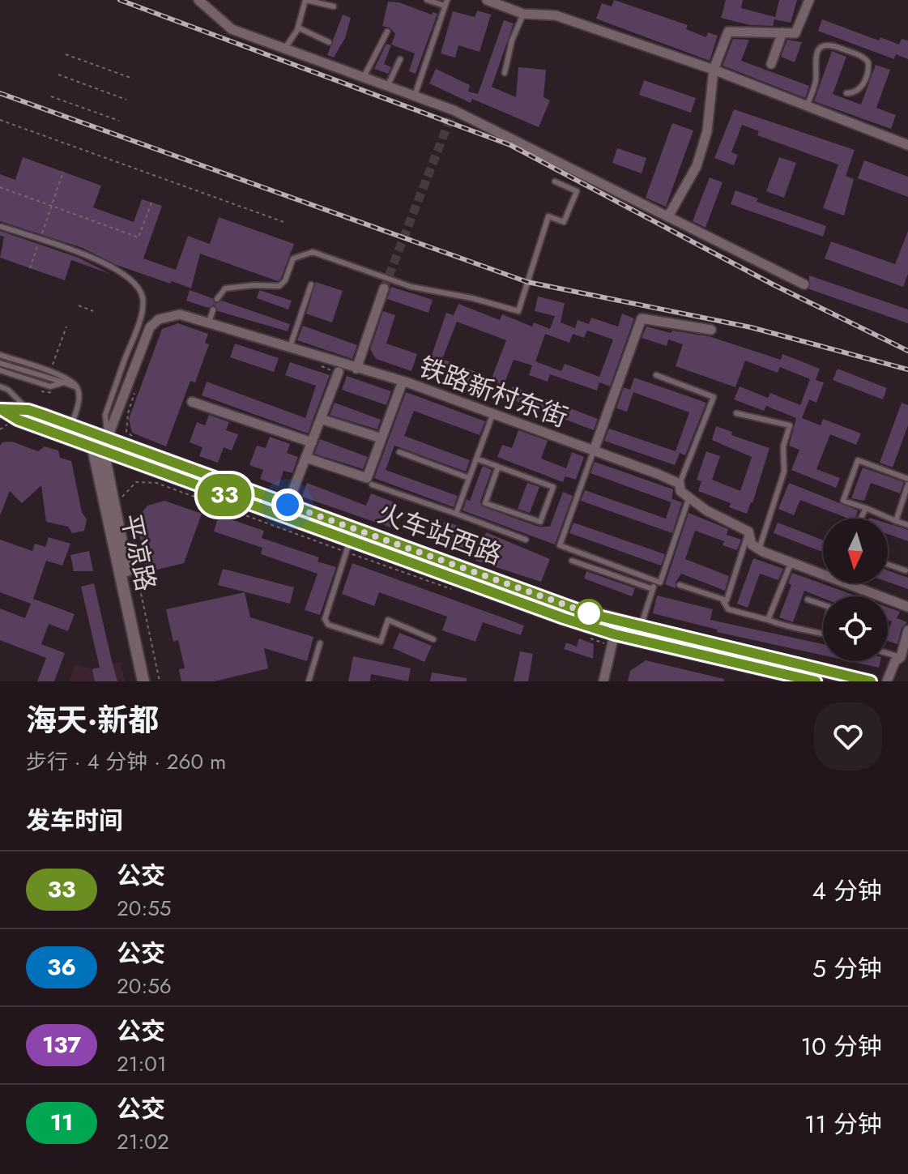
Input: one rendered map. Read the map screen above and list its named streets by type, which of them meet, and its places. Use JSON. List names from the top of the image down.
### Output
{
  "streets": {
    "main road": ["火车站西路"],
    "street": ["铁路新村东街", "平凉路"]
  },
  "crossings": [
    ["铁路新村东街", "火车站西路"],
    ["铁路新村东街", "平凉路"],
    ["火车站西路", "平凉路"]
  ],
  "lines": ["bus line 33"],
  "north": "bottom",
  "page": {
    "on_map": "33",
    "heading": [
      ["海天·新都", "步行 · 4 分钟 · 260 m"],
      "发车时间"
    ],
    "list": [
      {
        "mark": "33",
        "name": "公交",
        "note": "20:55",
        "value": "4 分钟"
      },
      {
        "mark": "36",
        "name": "公交",
        "note": "20:56",
        "value": "5 分钟"
      },
      {
        "mark": "137",
        "name": "公交",
        "note": "21:01",
        "value": "10 分钟"
      },
      {
        "mark": "11",
        "name": "公交",
        "note": "21:02",
        "value": "11 分钟"
      }
    ]
  }
}
